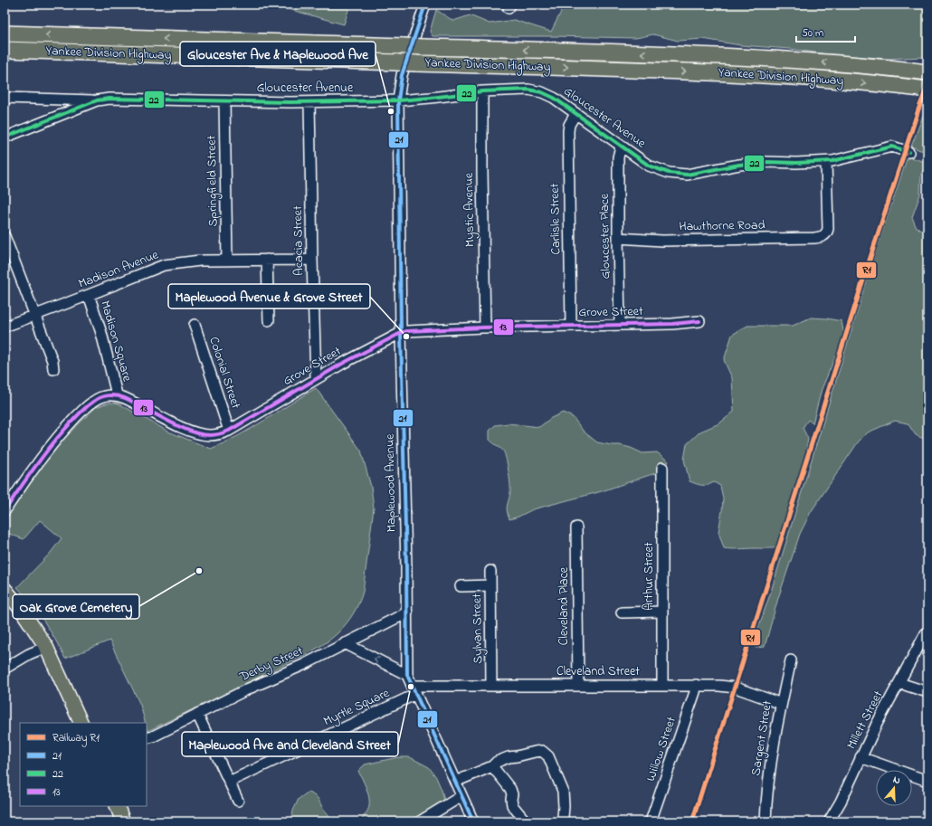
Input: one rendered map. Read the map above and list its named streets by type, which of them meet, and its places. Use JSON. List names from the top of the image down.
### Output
{
  "streets": {
    "highway": ["Yankee Division Highway"],
    "street": [
      "Gloucester Avenue",
      "Springfield Street",
      "Mystic Avenue",
      "Carlisle Street",
      "Hawthorne Road",
      "Gloucester Place",
      "Acacia Street",
      "Madison Avenue",
      "Grove Street",
      "Madison Square",
      "Colonial Street",
      "Maplewood Avenue",
      "Arthur Street",
      "Cleveland Place",
      "Sylvan Street",
      "Derby Street",
      "Cleveland Street",
      "Myrtle Square",
      "Millett Street",
      "Sargent Street",
      "Willow Street"
    ]
  },
  "crossings": [
    ["Gloucester Avenue", "Springfield Street"],
    ["Gloucester Avenue", "Mystic Avenue"],
    ["Gloucester Avenue", "Carlisle Street"],
    ["Gloucester Avenue", "Hawthorne Road"],
    ["Gloucester Avenue", "Gloucester Place"],
    ["Gloucester Avenue", "Acacia Street"],
    ["Gloucester Avenue", "Maplewood Avenue"],
    ["Springfield Street", "Madison Avenue"],
    ["Mystic Avenue", "Grove Street"],
    ["Carlisle Street", "Grove Street"],
    ["Hawthorne Road", "Gloucester Place"],
    ["Gloucester Place", "Grove Street"],
    ["Acacia Street", "Madison Avenue"],
    ["Acacia Street", "Grove Street"],
    ["Madison Avenue", "Madison Square"],
    ["Grove Street", "Madison Square"],
    ["Grove Street", "Colonial Street"],
    ["Grove Street", "Maplewood Avenue"],
    ["Maplewood Avenue", "Derby Street"],
    ["Maplewood Avenue", "Cleveland Street"],
    ["Maplewood Avenue", "Myrtle Square"],
    ["Arthur Street", "Cleveland Street"],
    ["Cleveland Place", "Cleveland Street"],
    ["Sylvan Street", "Cleveland Street"],
    ["Cleveland Street", "Myrtle Square"],
    ["Cleveland Street", "Sargent Street"],
    ["Cleveland Street", "Willow Street"]
  ],
  "places": [
    "Gloucester Ave & Maplewood Ave",
    "Maplewood Avenue & Grove Street",
    "Oak Grove Cemetery",
    "Maplewood Ave and Cleveland Street"
  ],
  "lines": [
    "transit line 21",
    "rail line R1",
    "transit line 22",
    "transit line 13"
  ],
  "legend": [
    "Railway R1",
    "21",
    "22",
    "13"
  ],
  "scale_bar": "50 m",
  "north": "top"
}
